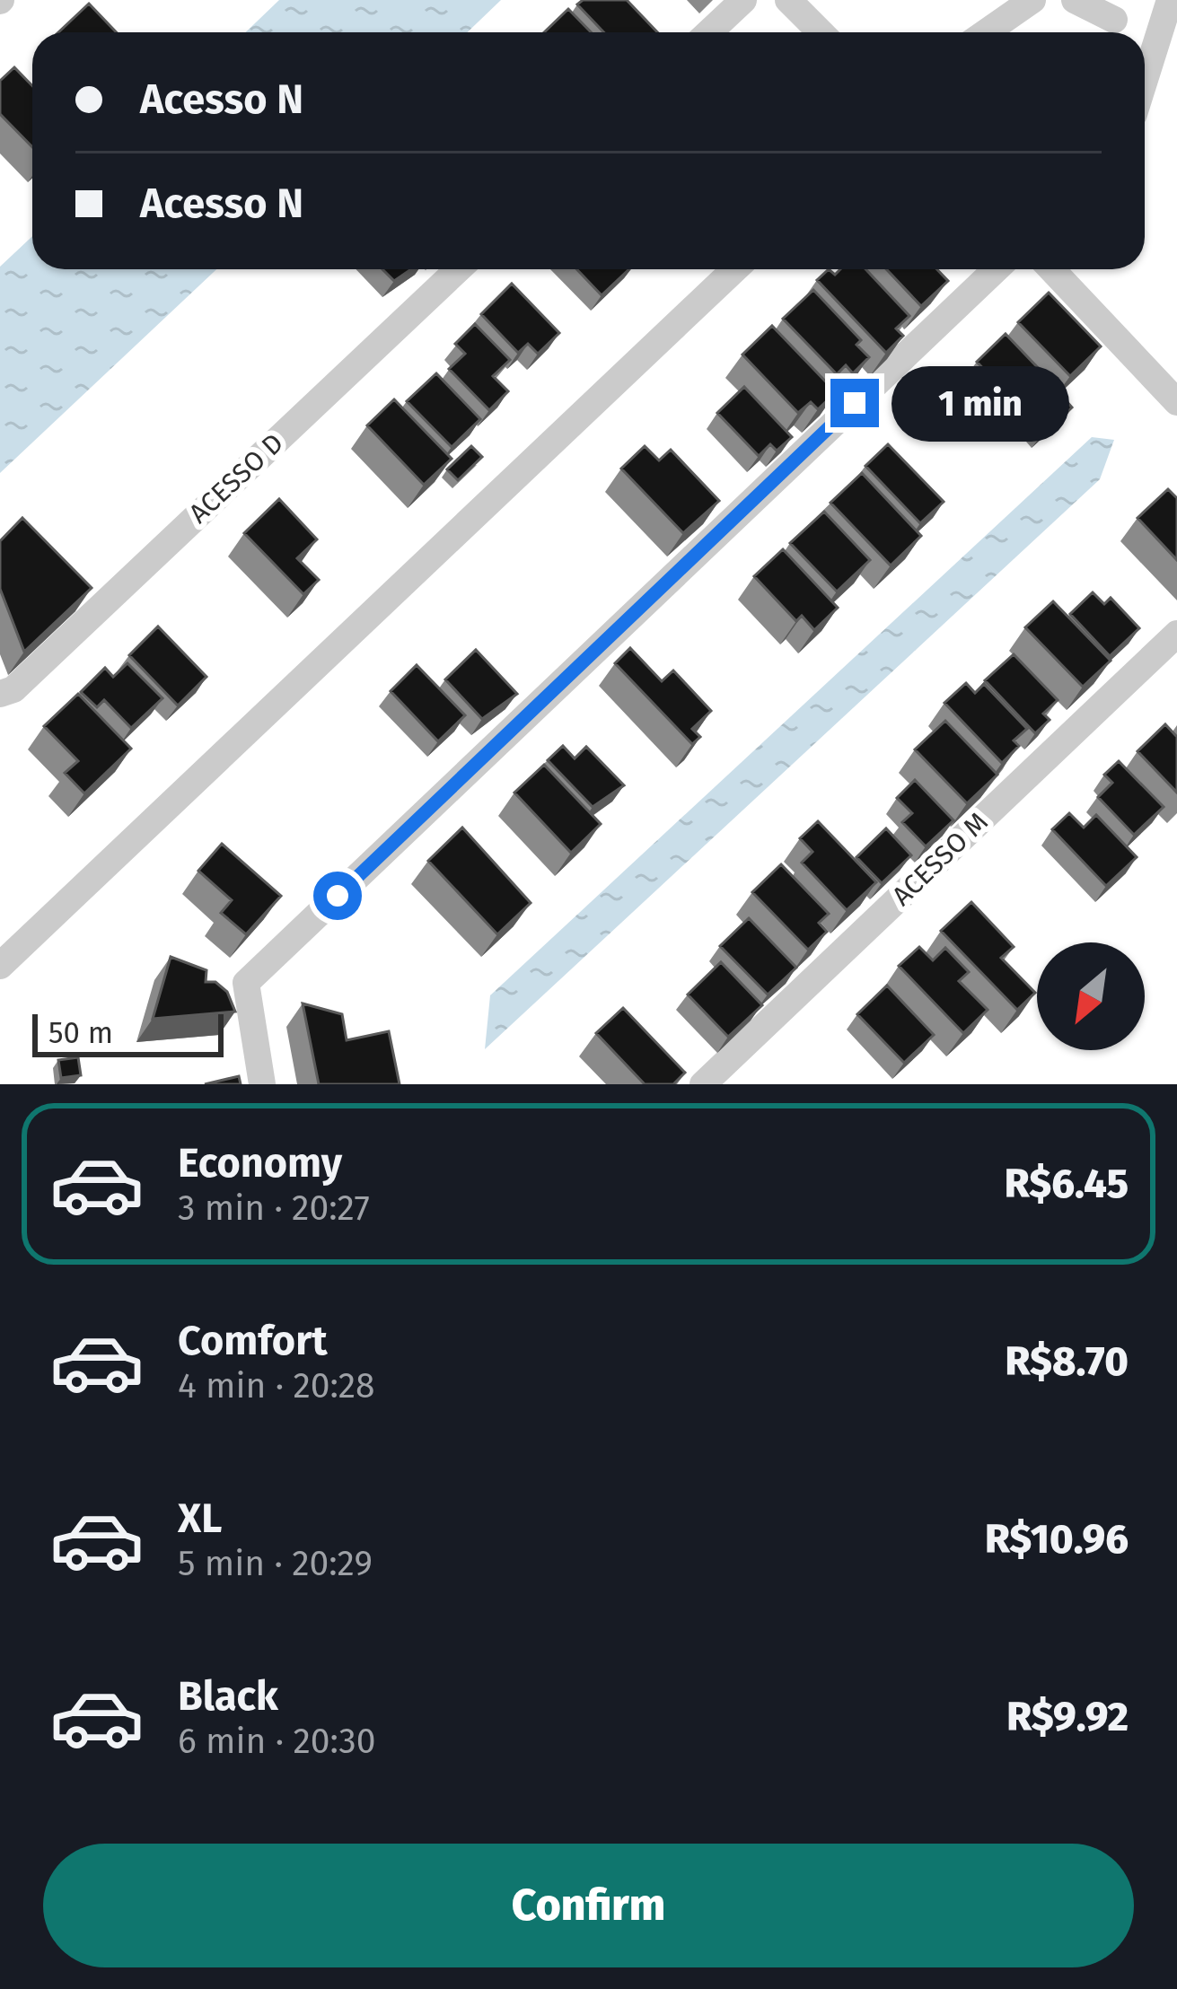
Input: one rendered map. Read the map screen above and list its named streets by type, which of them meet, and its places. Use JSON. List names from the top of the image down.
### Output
{
  "streets": {
    "street": ["ACESSO D", "ACESSO M"]
  },
  "scale_bar": "50 m",
  "north": "bottom left",
  "page": {
    "banner": ["Acesso N", "Acesso N"],
    "bubble": "1 min",
    "scale": "50 m",
    "list": [
      {
        "name": "Economy",
        "note": "3 min · 20:27",
        "value": "R$6.45"
      },
      {
        "name": "Comfort",
        "note": "4 min · 20:28",
        "value": "R$8.70"
      },
      {
        "name": "XL",
        "note": "5 min · 20:29",
        "value": "R$10.96"
      },
      {
        "name": "Black",
        "note": "6 min · 20:30",
        "value": "R$9.92"
      }
    ],
    "buttons": "Confirm"
  }
}
